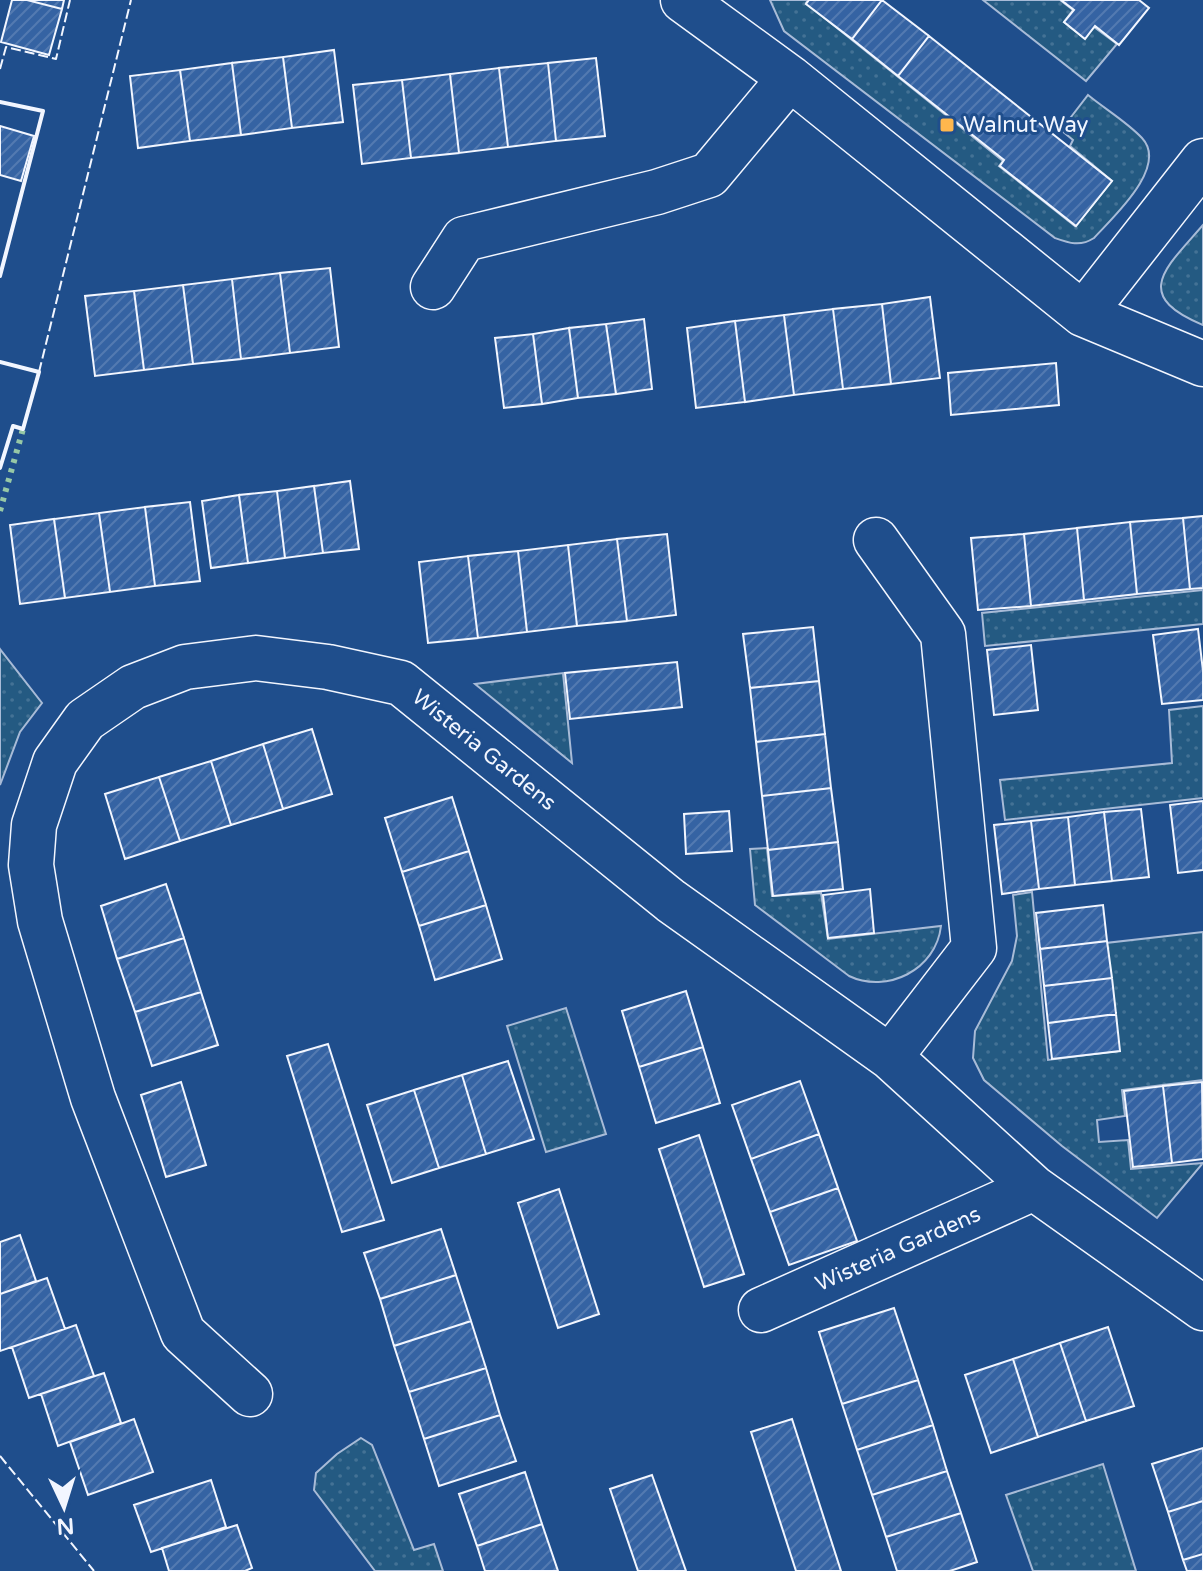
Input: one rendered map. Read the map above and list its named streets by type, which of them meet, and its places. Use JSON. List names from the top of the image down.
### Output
{
  "streets": {
    "street": ["Wisteria Gardens"]
  },
  "places": {
    "transit": ["Walnut Way"]
  },
  "north": "bottom"
}
